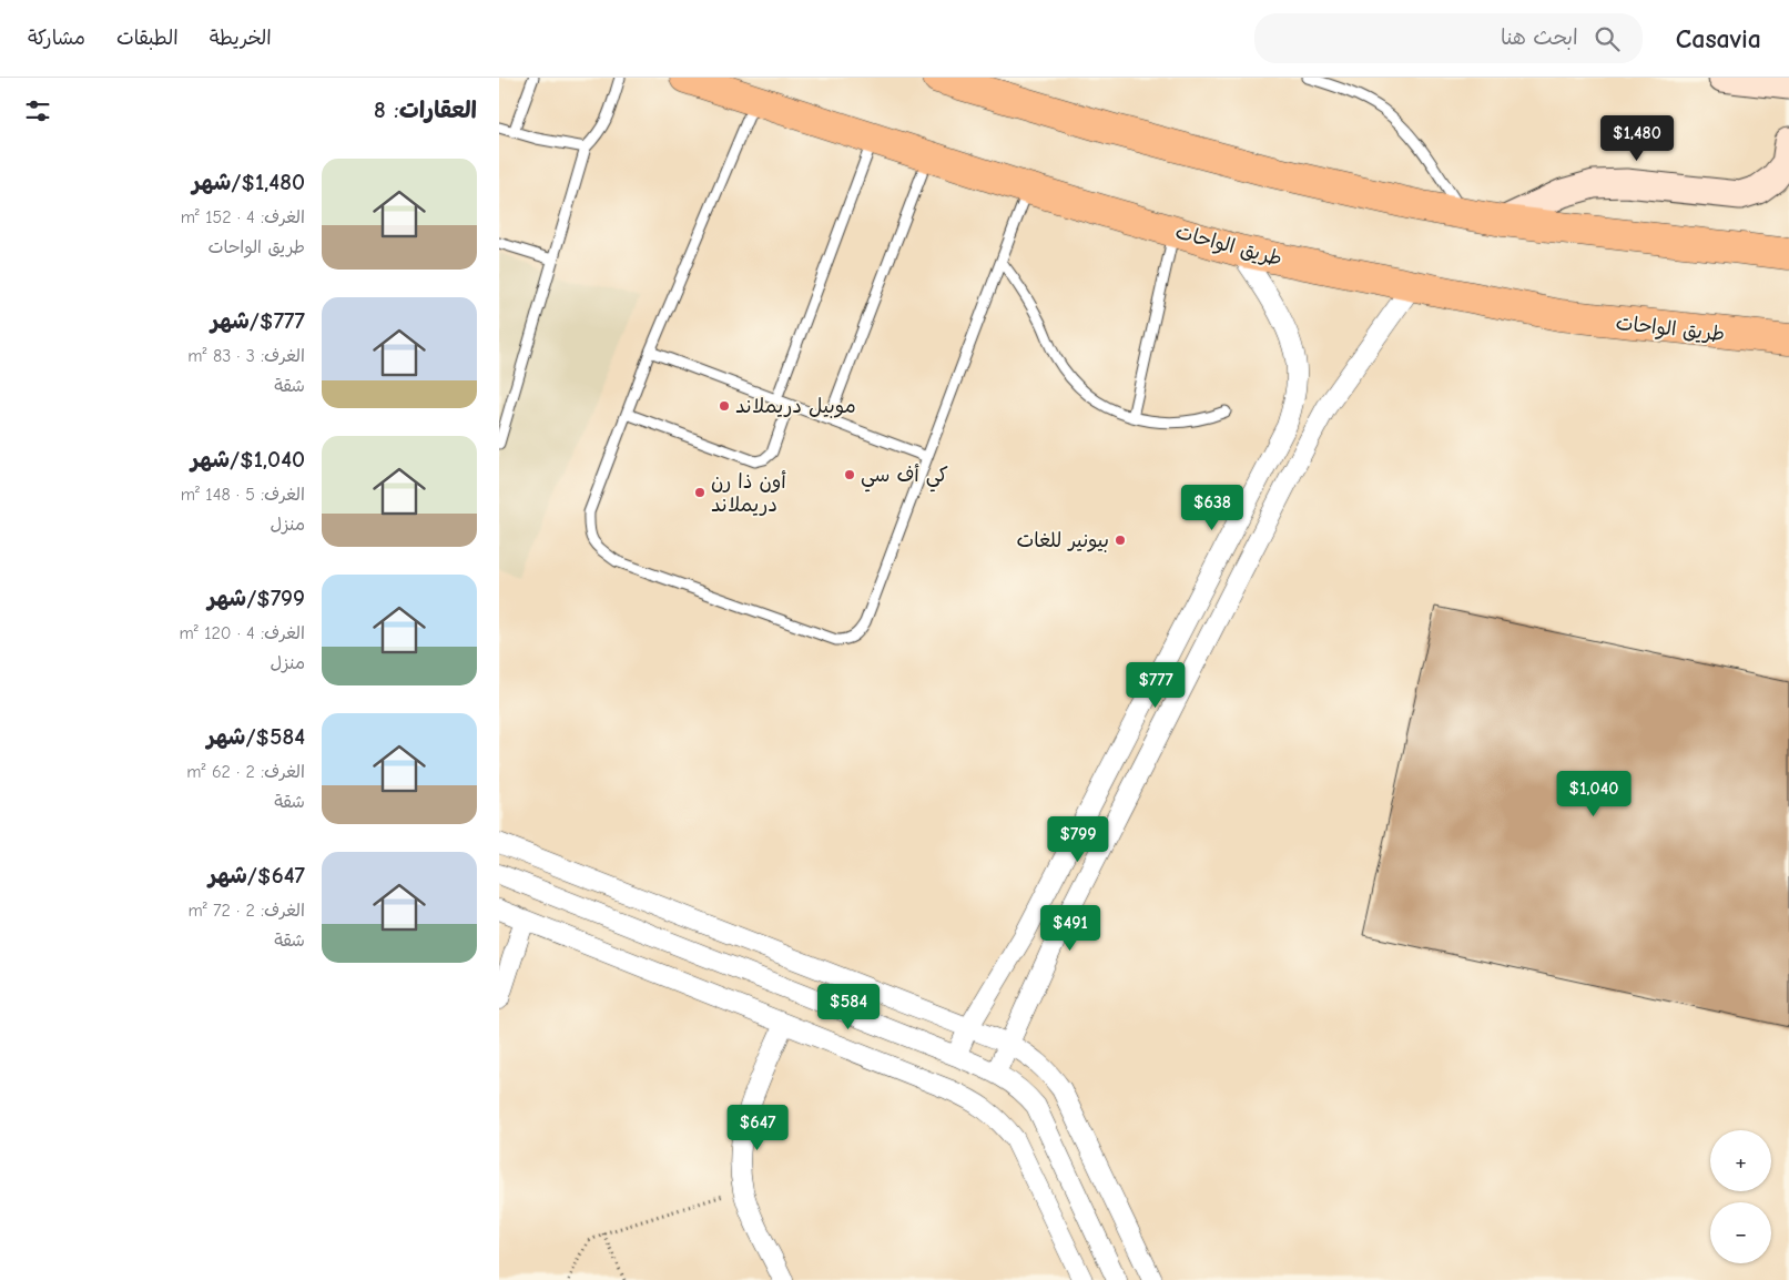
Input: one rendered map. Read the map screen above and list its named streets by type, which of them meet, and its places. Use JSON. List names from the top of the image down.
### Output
{
  "streets": {
    "highway": ["طريق الواحات"]
  },
  "places": [
    "موبيل دريملاند",
    "كي أف سي",
    "أون ذا رن دريملاند",
    "بيونير للغات"
  ],
  "page": {
    "header": "Casavia",
    "search": "ابحث هنا",
    "nav": ["الخريطة", "الطبقات", "مشاركة"],
    "heading": "العقارات: 8",
    "price": [
      "$1,480",
      "$638",
      "$777",
      "$1,040",
      "$799",
      "$491",
      "$584",
      "$647"
    ],
    "list": [
      {
        "name": "$1,480/شهر",
        "note": "الغرف: 4 · 152 m² · طريق الواحات"
      },
      {
        "name": "$777/شهر",
        "note": "الغرف: 3 · 83 m² · شقة"
      },
      {
        "name": "$1,040/شهر",
        "note": "الغرف: 5 · 148 m² · منزل"
      },
      {
        "name": "$799/شهر",
        "note": "الغرف: 4 · 120 m² · منزل"
      },
      {
        "name": "$584/شهر",
        "note": "الغرف: 2 · 62 m² · شقة"
      },
      {
        "name": "$647/شهر",
        "note": "الغرف: 2 · 72 m² · شقة"
      }
    ],
    "map_buttons": ["+", "−"]
  }
}
